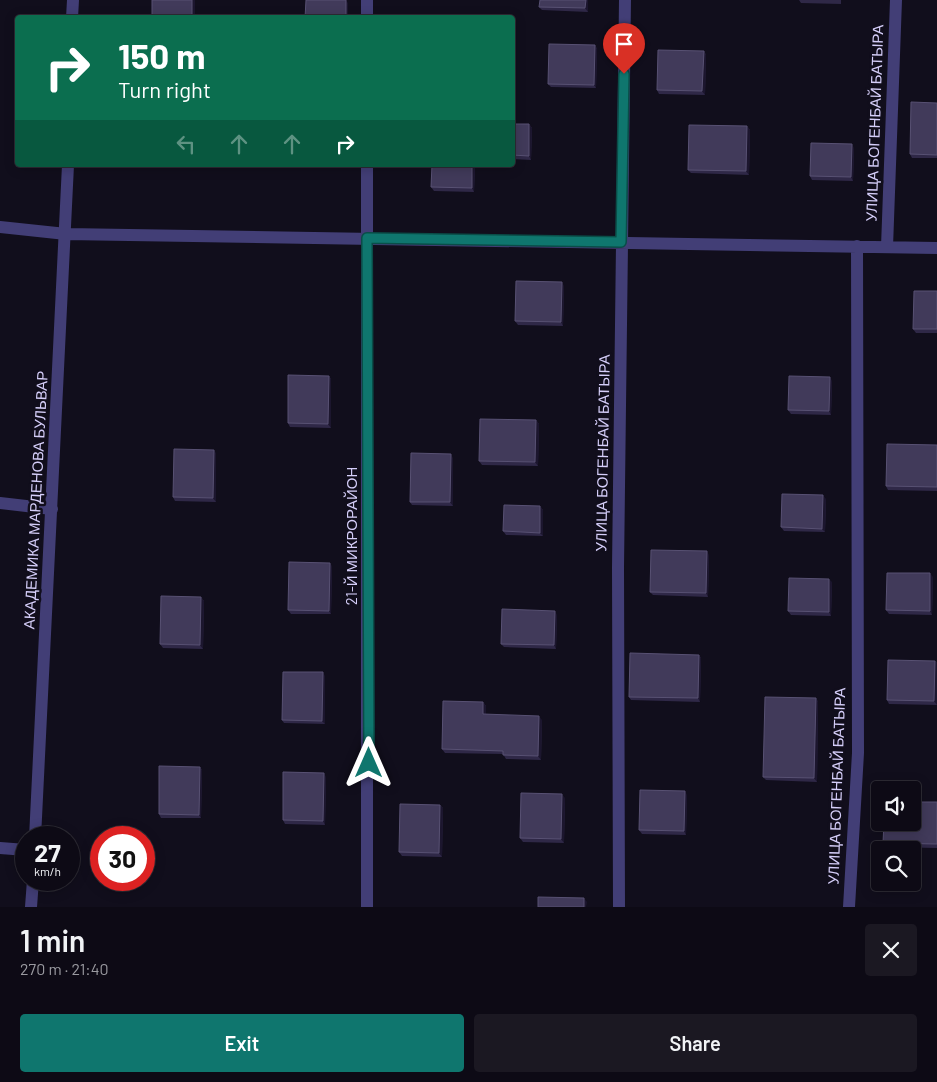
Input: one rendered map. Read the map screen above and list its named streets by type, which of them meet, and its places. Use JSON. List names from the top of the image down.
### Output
{
  "streets": {
    "street": ["УЛИЦА БОГЕНБАЙ БАТЫРА", "АКАДЕМИКА МАРДЕНОВА БУЛЬВАР", "21-Й МИКРОРАЙОН"]
  },
  "page": {
    "turn": ["150 m", "Turn right"],
    "speed": "27 km/h",
    "limit": "30",
    "heading": ["1 min", "270 m · 21:40"],
    "buttons": ["Exit", "Share"]
  }
}
